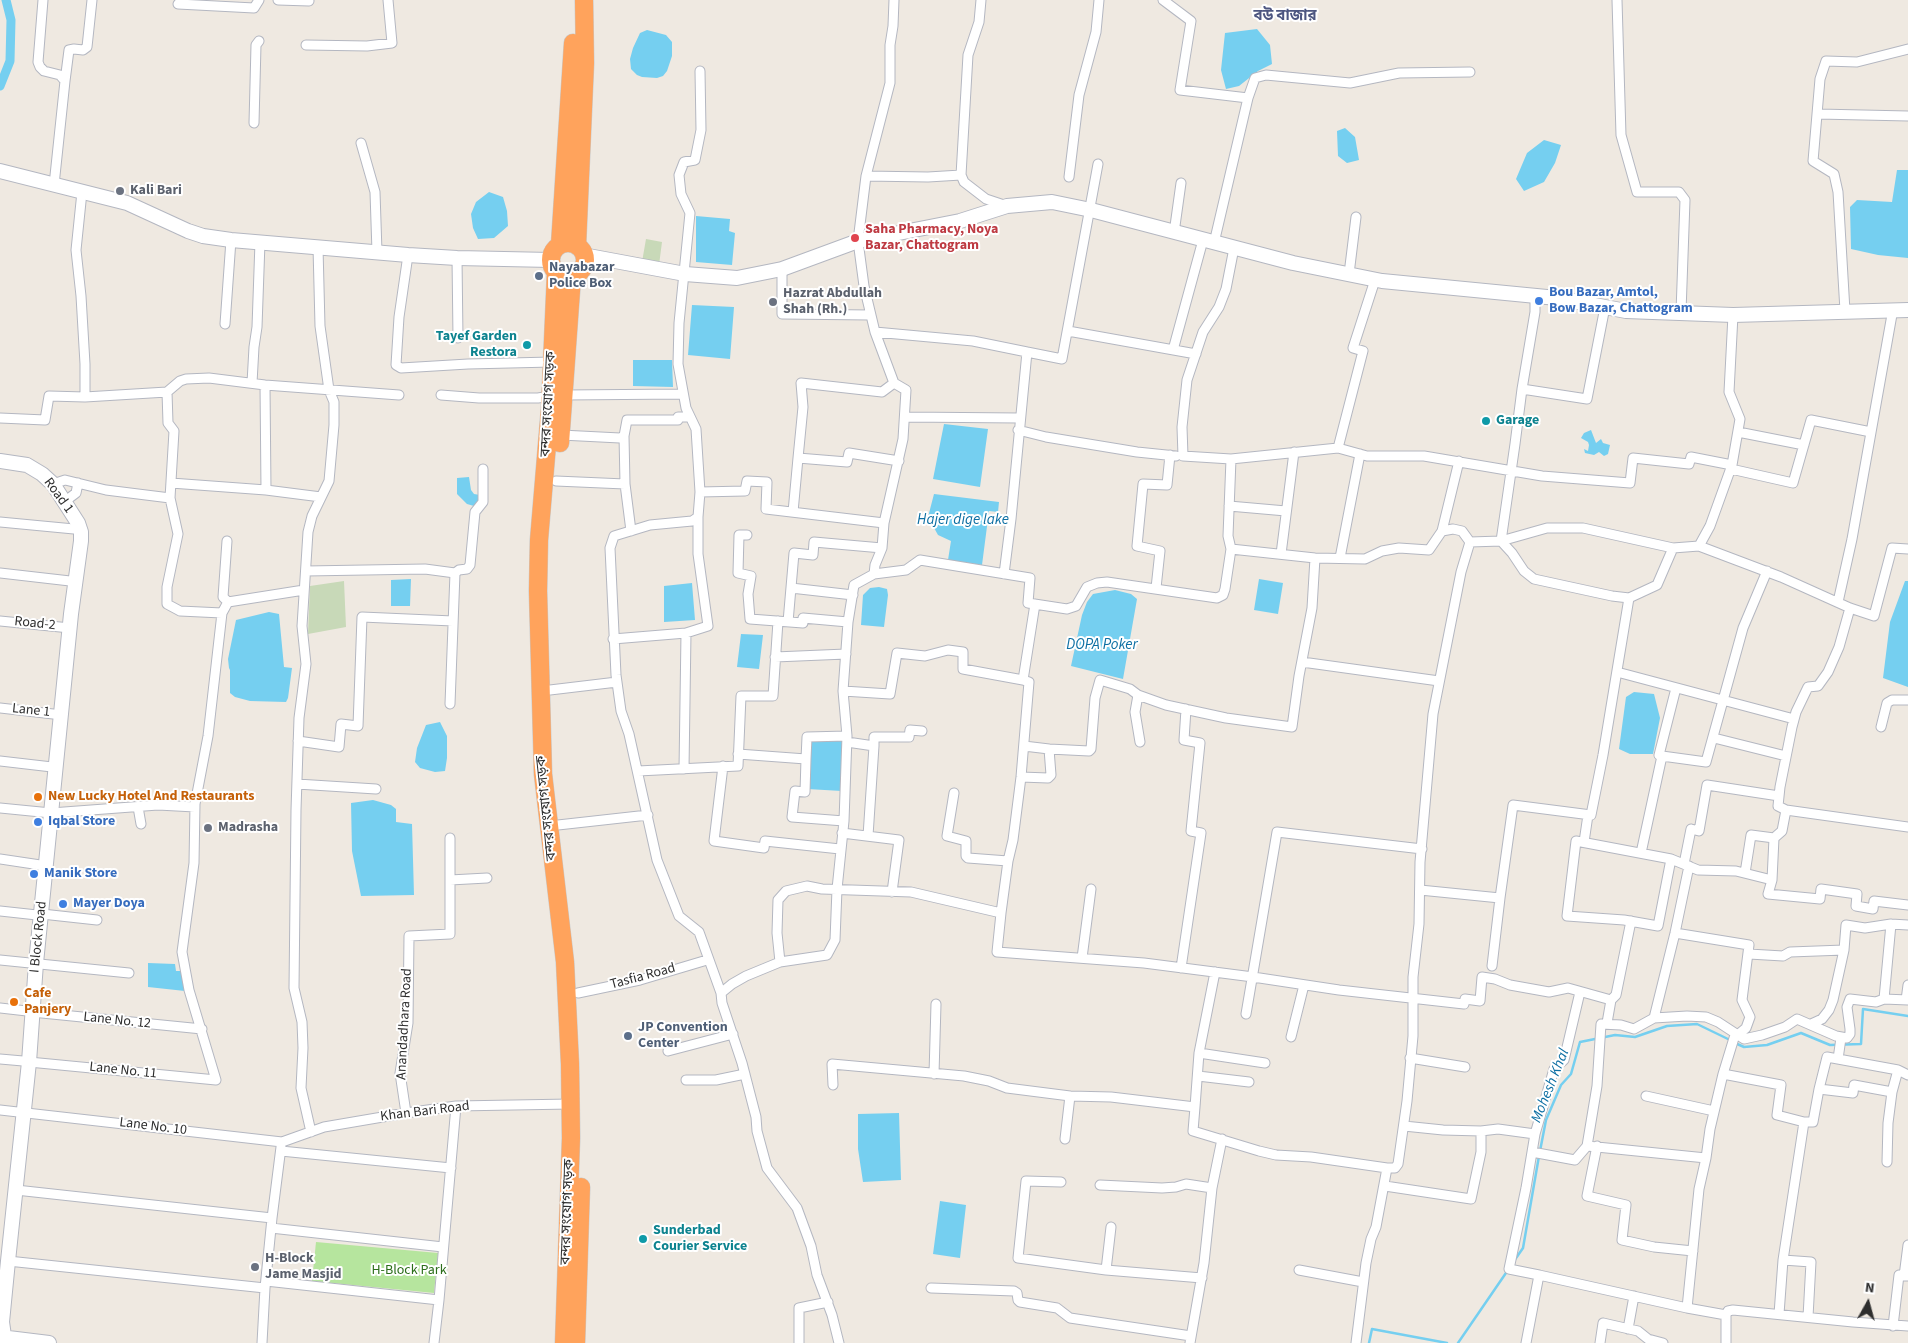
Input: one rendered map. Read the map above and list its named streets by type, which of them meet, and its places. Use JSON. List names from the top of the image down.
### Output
{
  "streets": {
    "highway": ["বন্দর সংযোগ সড়ক"],
    "street": [
      "Road 1",
      "Road-2",
      "Lane 1",
      "I Block Road",
      "Tasfia Road",
      "Lane No. 12",
      "Anandadhara Road",
      "Lane No. 11",
      "Khan Bari Road",
      "Lane No. 10"
    ]
  },
  "crossings": [
    ["বন্দর সংযোগ সড়ক", "Tasfia Road"],
    ["বন্দর সংযোগ সড়ক", "Khan Bari Road"],
    ["Road 1", "I Block Road"],
    ["Road-2", "I Block Road"],
    ["Lane 1", "I Block Road"],
    ["I Block Road", "Lane No. 12"],
    ["I Block Road", "Lane No. 11"],
    ["I Block Road", "Lane No. 10"],
    ["Lane No. 12", "Lane No. 11"],
    ["Anandadhara Road", "Khan Bari Road"],
    ["Khan Bari Road", "Lane No. 10"]
  ],
  "districts": ["বউ বাজার"],
  "water": ["Hajer dige lake", "DOPA Poker", "Mohesh Khal"],
  "parks": ["H-Block Park"],
  "places": [
    "Kali Bari",
    "Saha Pharmacy, Noya Bazar, Chattogram",
    "Nayabazar Police Box",
    "Bou Bazar, Amtol, Bow Bazar, Chattogram",
    "Hazrat Abdullah Shah (Rh.)",
    "Tayef Garden Restora",
    "Garage",
    "New Lucky Hotel And Restaurants",
    "Iqbal Store",
    "Madrasha",
    "Manik Store",
    "Mayer Doya",
    "Cafe Panjery",
    "JP Convention Center",
    "Sunderbad Courier Service",
    "H-Block Jame Masjid"
  ],
  "north": "top"
}
